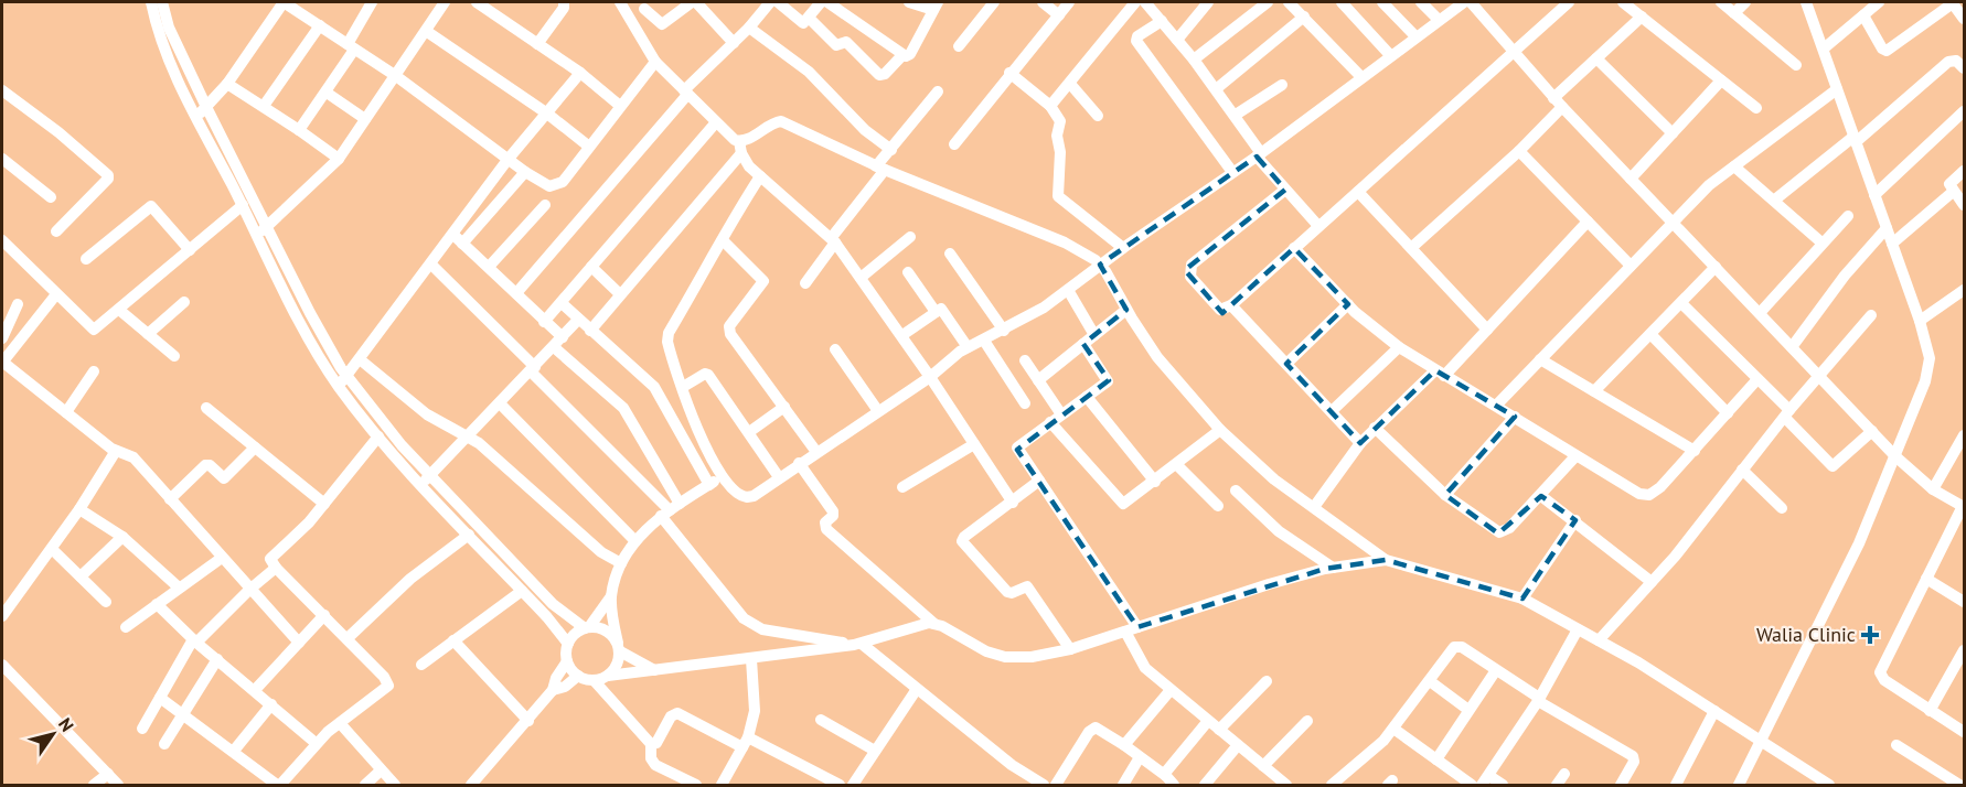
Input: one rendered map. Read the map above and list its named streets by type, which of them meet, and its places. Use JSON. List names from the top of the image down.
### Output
{
  "places": {
    "health": ["Walia Clinic"]
  },
  "north": "top right"
}
